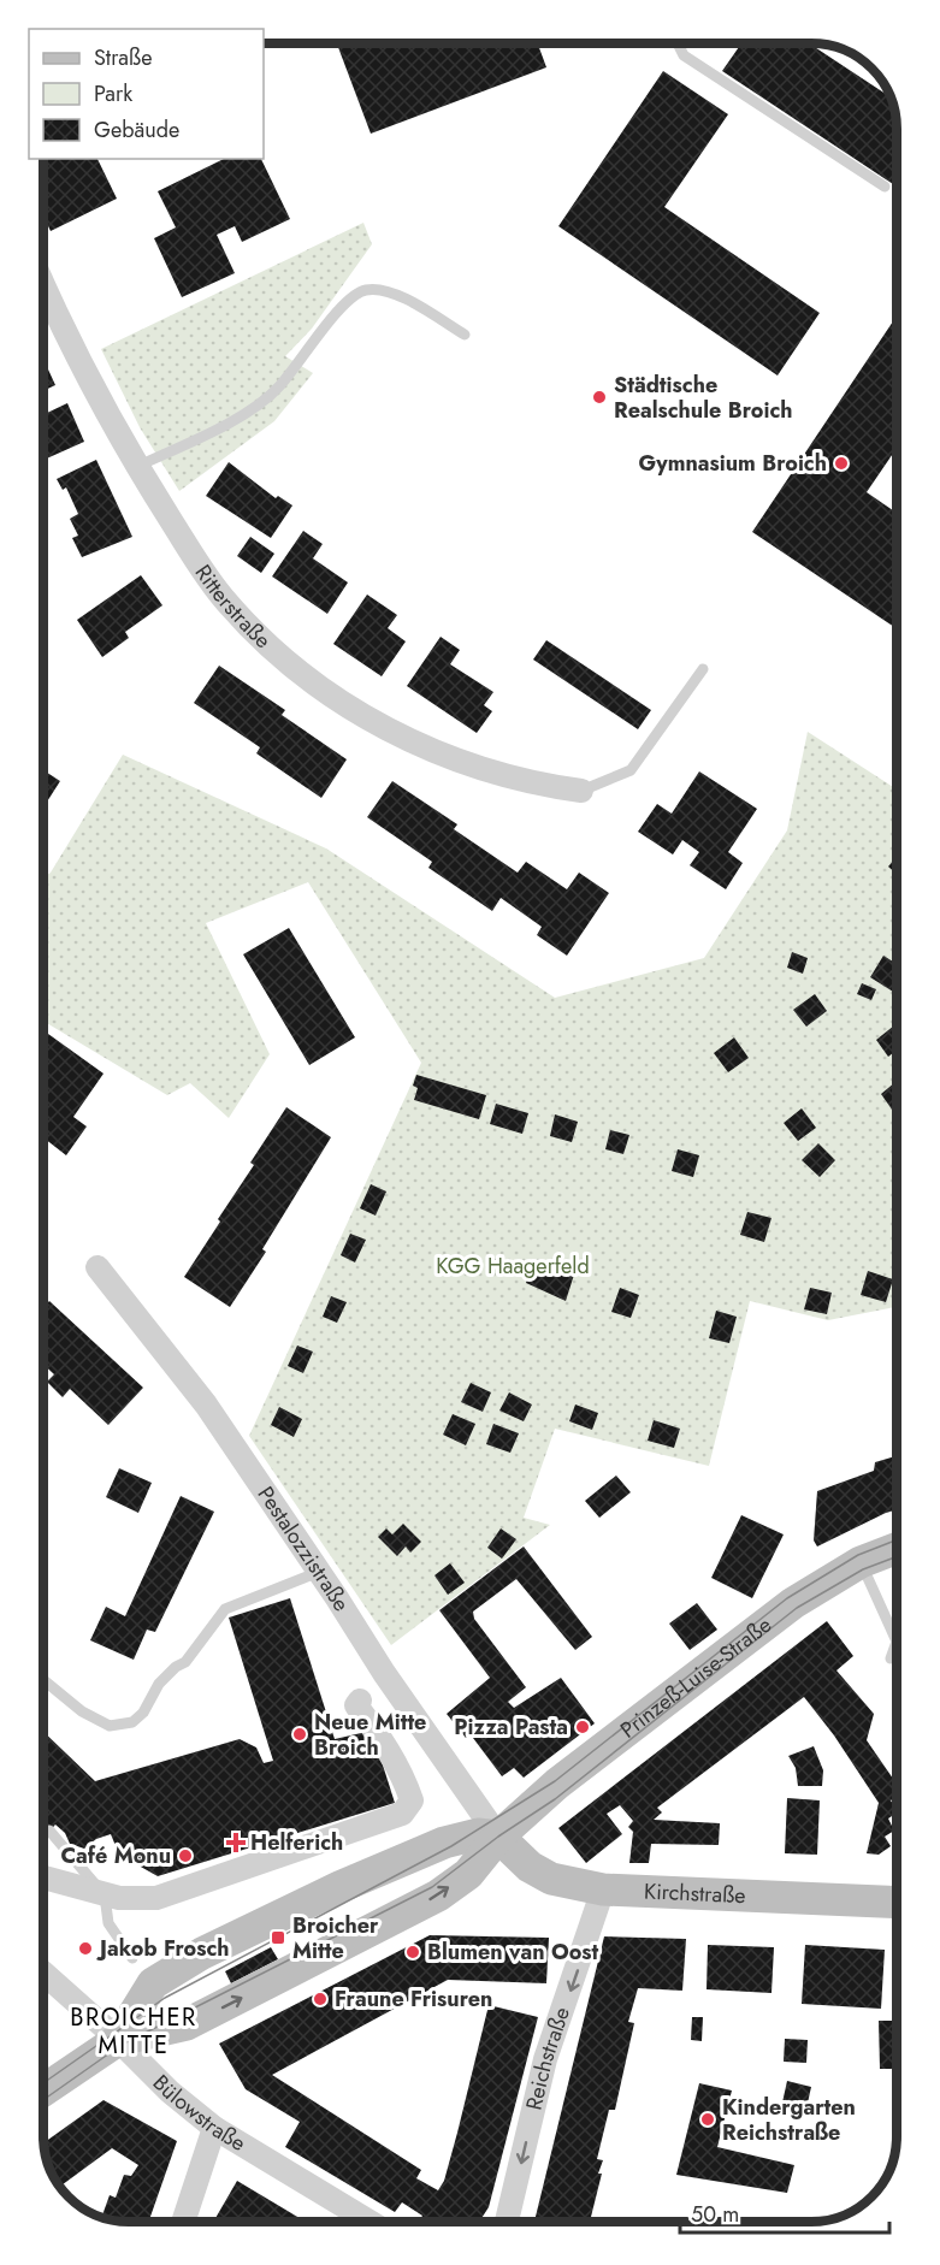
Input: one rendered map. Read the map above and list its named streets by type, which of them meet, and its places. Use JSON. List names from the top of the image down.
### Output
{
  "streets": {
    "main road": ["Prinzeß-Luise-Straße", "Kirchstraße"],
    "street": [
      "Ritterstraße",
      "Pestalozzistraße",
      "Reichstraße",
      "Bülowstraße"
    ]
  },
  "crossings": [
    ["Pestalozzistraße", "Prinzeß-Luise-Straße"],
    ["Pestalozzistraße", "Kirchstraße"],
    ["Prinzeß-Luise-Straße", "Kirchstraße"],
    ["Prinzeß-Luise-Straße", "Bülowstraße"],
    ["Kirchstraße", "Reichstraße"]
  ],
  "one_way": ["Reichstraße"],
  "districts": ["BROICHER MITTE"],
  "parks": ["KGG Haagerfeld"],
  "places": {
    "other": [
      "Städtische Realschule Broich",
      "Gymnasium Broich",
      "Pizza Pasta",
      "Neue Mitte Broich",
      "Café Monu",
      "Jakob Frosch",
      "Blumen van Oost",
      "Fraune Frisuren",
      "Kindergarten Reichstraße"
    ],
    "health": ["Helferich"],
    "transit": ["Broicher Mitte"]
  },
  "legend": ["Straße", "Park", "Gebäude"],
  "scale_bar": "50 m"
}
